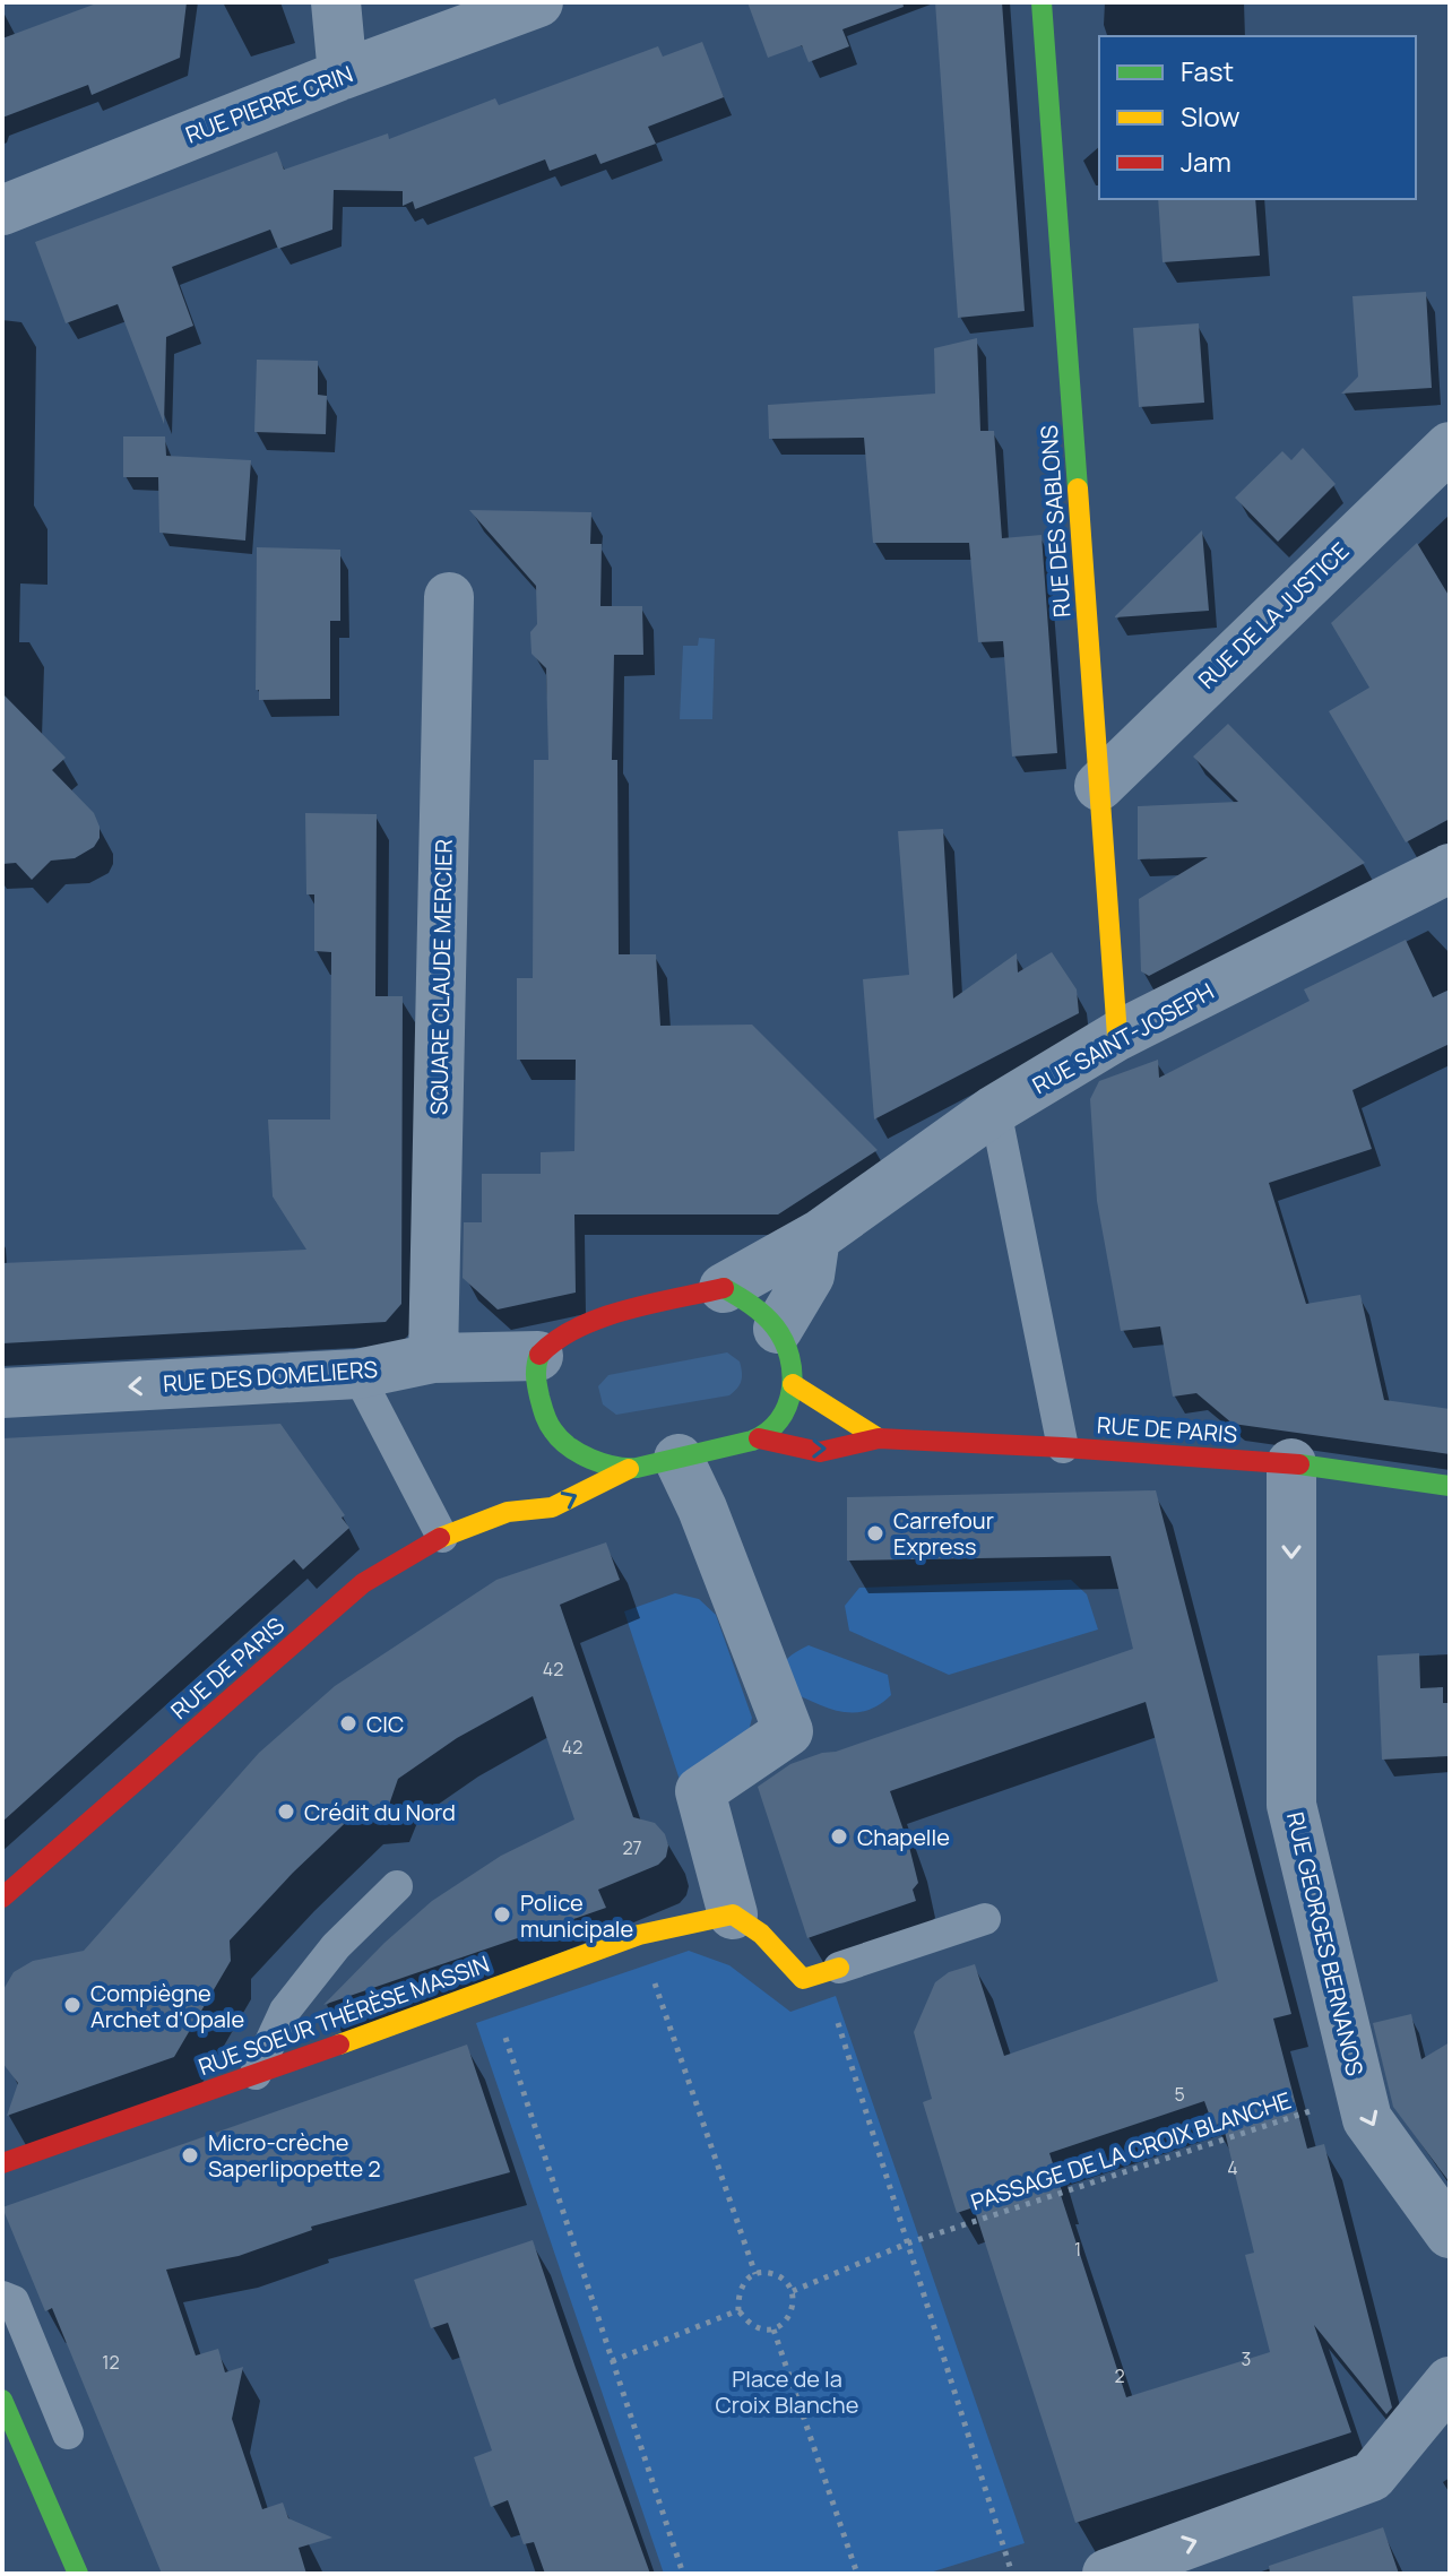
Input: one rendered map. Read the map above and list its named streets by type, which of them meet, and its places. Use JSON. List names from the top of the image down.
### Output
{
  "streets": {
    "street": [
      "RUE PIERRE CRIN",
      "RUE DES SABLONS",
      "RUE DE LA JUSTICE",
      "SQUARE CLAUDE MERCIER",
      "RUE SAINT-JOSEPH",
      "RUE DES DOMELIERS",
      "RUE DE PARIS",
      "RUE GEORGES BERNANOS",
      "RUE SOEUR THÉRÈSE MASSIN"
    ],
    "path": ["PASSAGE DE LA CROIX BLANCHE"]
  },
  "crossings": [
    ["RUE DES SABLONS", "RUE DE LA JUSTICE"],
    ["RUE DES SABLONS", "RUE SAINT-JOSEPH"],
    ["SQUARE CLAUDE MERCIER", "RUE DES DOMELIERS"],
    ["RUE SAINT-JOSEPH", "RUE DES DOMELIERS"],
    ["RUE SAINT-JOSEPH", "RUE DE PARIS"],
    ["RUE DES DOMELIERS", "RUE DE PARIS"],
    ["RUE DE PARIS", "RUE GEORGES BERNANOS"],
    ["RUE GEORGES BERNANOS", "PASSAGE DE LA CROIX BLANCHE"]
  ],
  "one_way": ["RUE DES DOMELIERS", "RUE GEORGES BERNANOS"],
  "parks": ["Place de la Croix Blanche"],
  "places": [
    "Carrefour Express",
    "CIC",
    "Crédit du Nord",
    "Chapelle",
    "Police municipale",
    "Compiègne Archet d'Opale",
    "Micro-crèche Saperlipopette 2"
  ],
  "house_numbers": [
    "42",
    "42",
    "27",
    "5",
    "4",
    "1",
    "3",
    "12",
    "2"
  ],
  "legend": ["Fast", "Slow", "Jam"]
}
